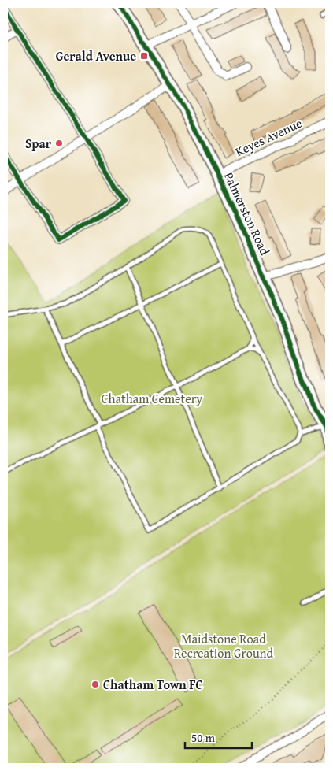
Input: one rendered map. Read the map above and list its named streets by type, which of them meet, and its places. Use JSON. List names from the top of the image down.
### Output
{
  "streets": {
    "street": ["Keyes Avenue", "Palmerston Road"]
  },
  "crossings": [
    ["Keyes Avenue", "Palmerston Road"]
  ],
  "parks": ["Chatham Cemetery", "Maidstone Road Recreation Ground"],
  "places": {
    "transit": ["Gerald Avenue"],
    "other": ["Spar", "Chatham Town FC"]
  },
  "scale_bar": "50 m"
}
